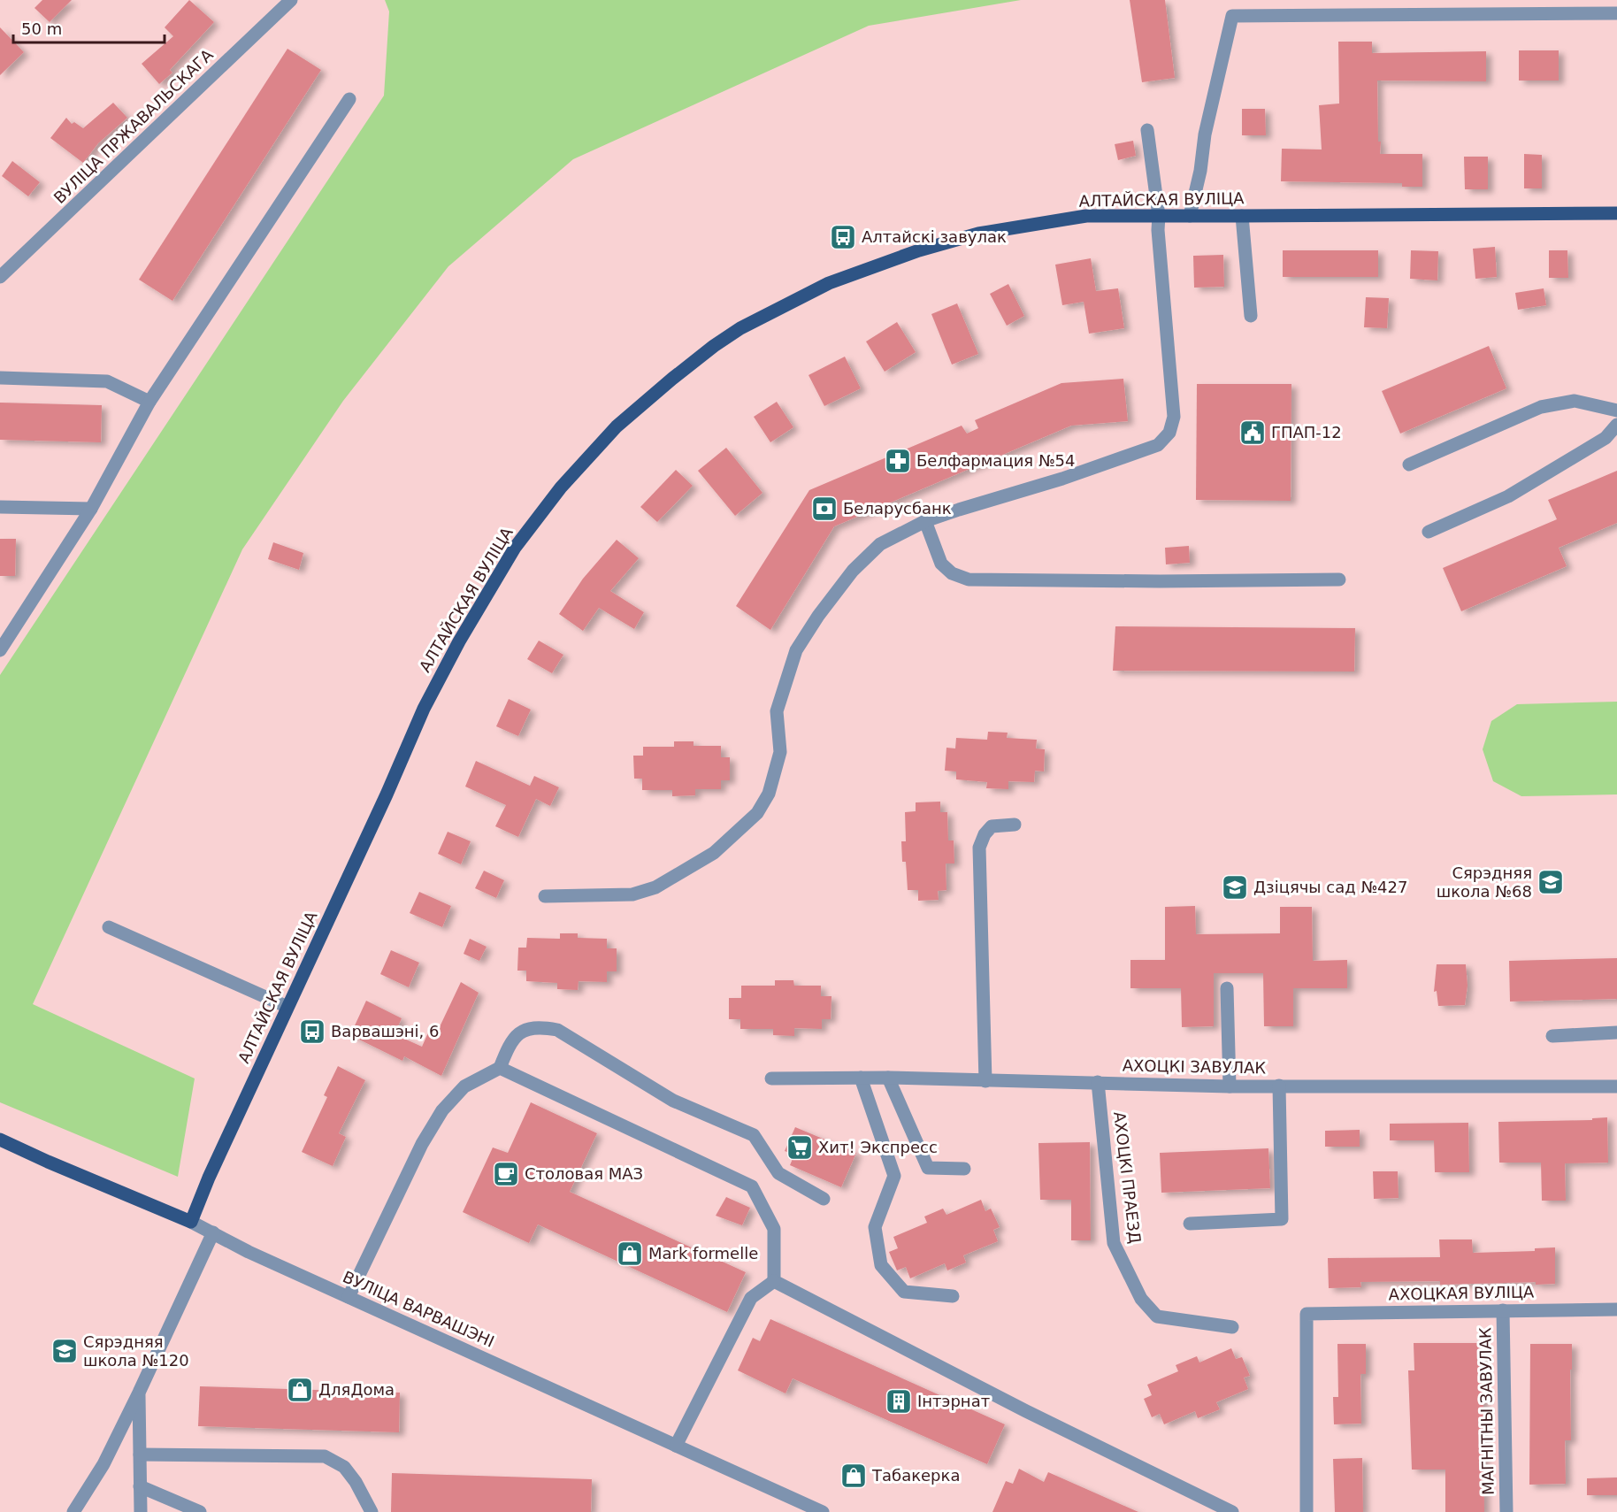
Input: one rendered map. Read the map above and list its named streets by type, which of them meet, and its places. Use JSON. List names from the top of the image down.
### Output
{
  "streets": {
    "main road": ["АЛТАЙСКАЯ ВУЛІЦА", "ВУЛІЦА ВАРВАШЭНІ"],
    "street": [
      "ВУЛІЦА ПРЖАВАЛЬСКАГА",
      "АХОЦКІ ЗАВУЛАК",
      "АХОЦКІ ПРАЕЗД",
      "АХОЦКАЯ ВУЛІЦА",
      "МАГНІТНЫ ЗАВУЛАК"
    ]
  },
  "crossings": [
    ["АЛТАЙСКАЯ ВУЛІЦА", "ВУЛІЦА ВАРВАШЭНІ"],
    ["АХОЦКІ ЗАВУЛАК", "АХОЦКІ ПРАЕЗД"],
    ["АХОЦКАЯ ВУЛІЦА", "МАГНІТНЫ ЗАВУЛАК"]
  ],
  "places": {
    "bus stop": ["Алтайскі завулак", "Варвашэні, 6"],
    "public building": ["ГПАП-12"],
    "pharmacy": ["Белфармация №54"],
    "bank": ["Беларусбанк"],
    "school or university": ["Сярэдняя школа №68", "Дзіцячы сад №427", "Сярэдняя школа №120"],
    "supermarket": ["Хит! Экспресс"],
    "cafe": ["Столовая МАЗ"],
    "shop": ["Mark formelle", "ДляДома", "Табакерка"],
    "building": ["Інтэрнат"]
  },
  "scale_bar": "50 m"
}
